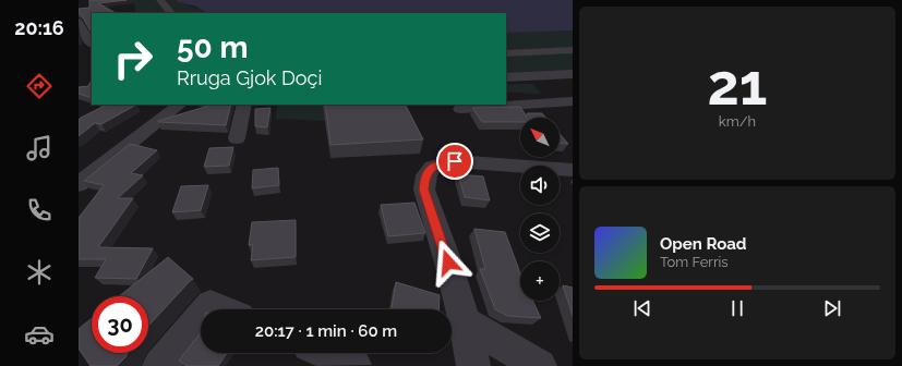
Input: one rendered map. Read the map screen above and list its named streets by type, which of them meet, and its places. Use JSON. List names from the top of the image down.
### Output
{
  "north": "top left",
  "page": {
    "tabs": "20:16",
    "tile": ["21", "km/h"],
    "turn": ["50 m", "Rruga Gjok Doçi"],
    "map_buttons": "+",
    "song": ["Open Road", "Tom Ferris"],
    "limit": "30",
    "trip": "20:17 · 1 min · 60 m"
  }
}
